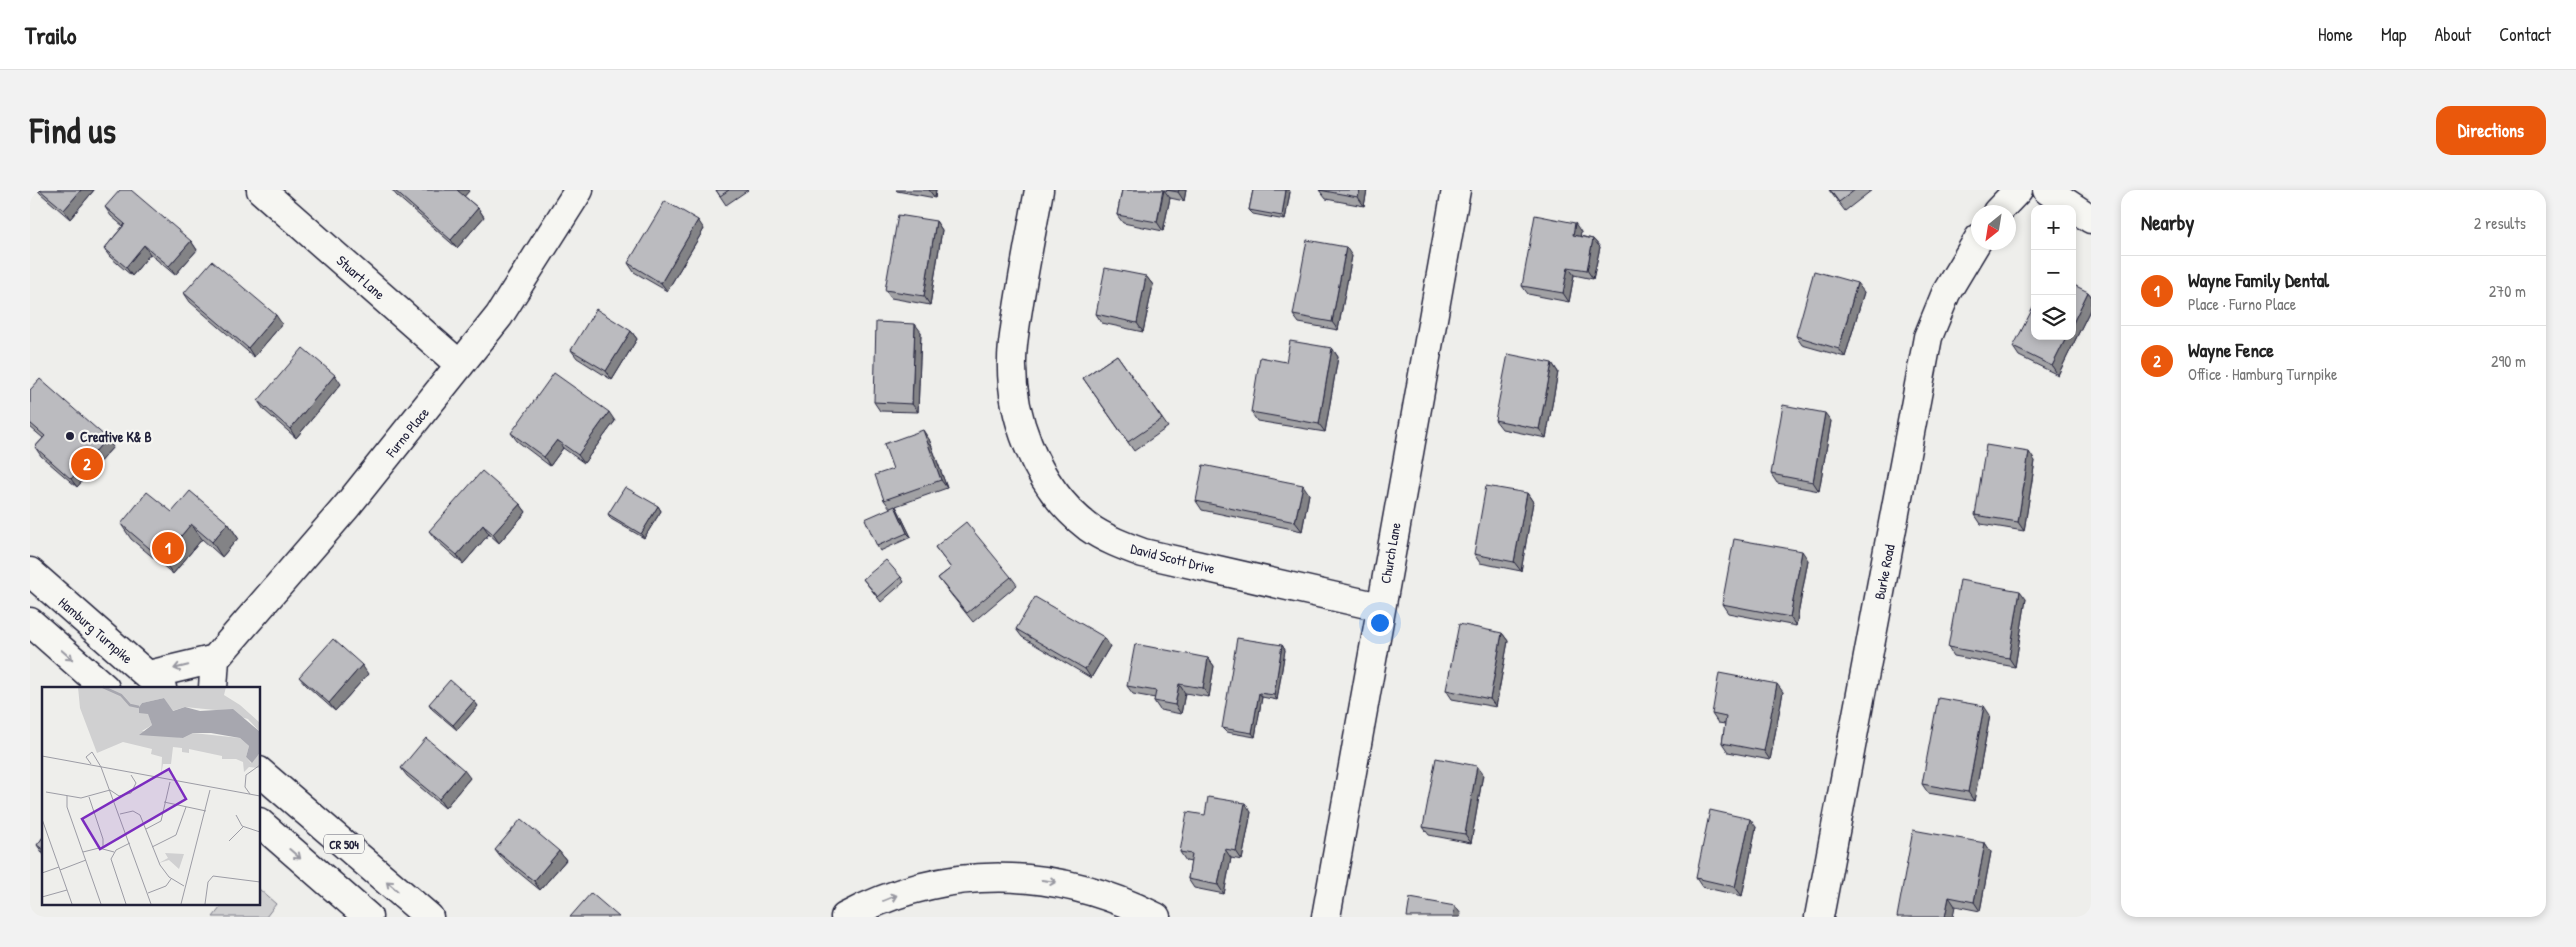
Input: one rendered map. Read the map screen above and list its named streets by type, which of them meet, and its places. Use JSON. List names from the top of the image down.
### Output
{
  "streets": {
    "street": [
      "Stuart Lane",
      "Furno Place",
      "Church Lane",
      "David Scott Drive",
      "Burke Road",
      "Hamburg Turnpike",
      "CR 504"
    ]
  },
  "crossings": [
    ["Stuart Lane", "Furno Place"],
    ["Church Lane", "David Scott Drive"]
  ],
  "places": ["Creative K& B"],
  "north": "bottom left",
  "page": {
    "header": "Trailo",
    "nav": [
      "Home",
      "Map",
      "About",
      "Contact"
    ],
    "buttons": "Directions",
    "title": "Find us",
    "heading": ["Nearby", "2 results"],
    "map_buttons": ["+", "−"],
    "list": [
      {
        "mark": "1",
        "name": "Wayne Family Dental",
        "note": "Place · Furno Place",
        "value": "270 m"
      },
      {
        "mark": "2",
        "name": "Wayne Fence",
        "note": "Office · Hamburg Turnpike",
        "value": "290 m"
      }
    ],
    "pins": ["2", "1"]
  }
}
